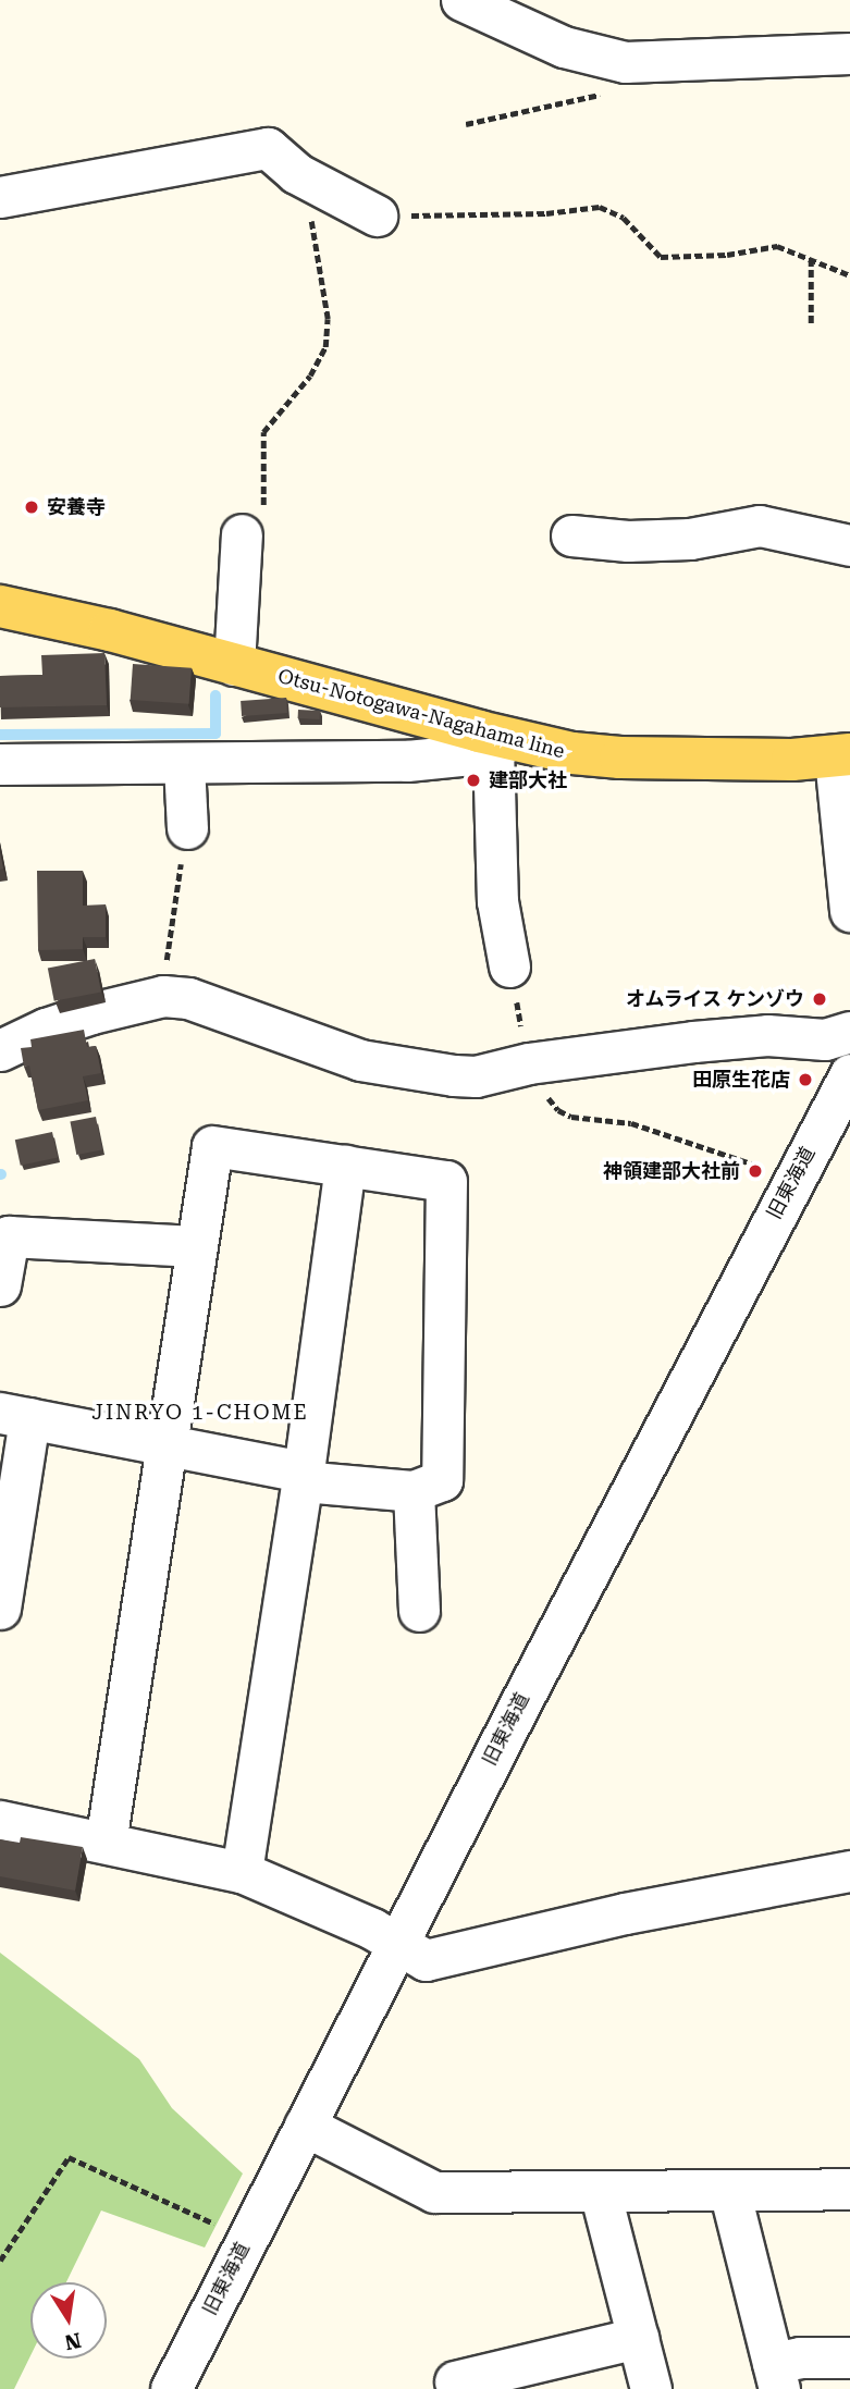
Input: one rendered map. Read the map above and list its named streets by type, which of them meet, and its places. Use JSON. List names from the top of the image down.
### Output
{
  "streets": {
    "main road": ["Otsu-Notogawa-Nagahama line"],
    "street": ["旧東海道"]
  },
  "districts": ["JINRYO 1-CHOME"],
  "places": [
    "安養寺",
    "建部大社",
    "オムライス ケンゾウ",
    "田原生花店",
    "神領建部大社前"
  ],
  "north": "bottom"
}
